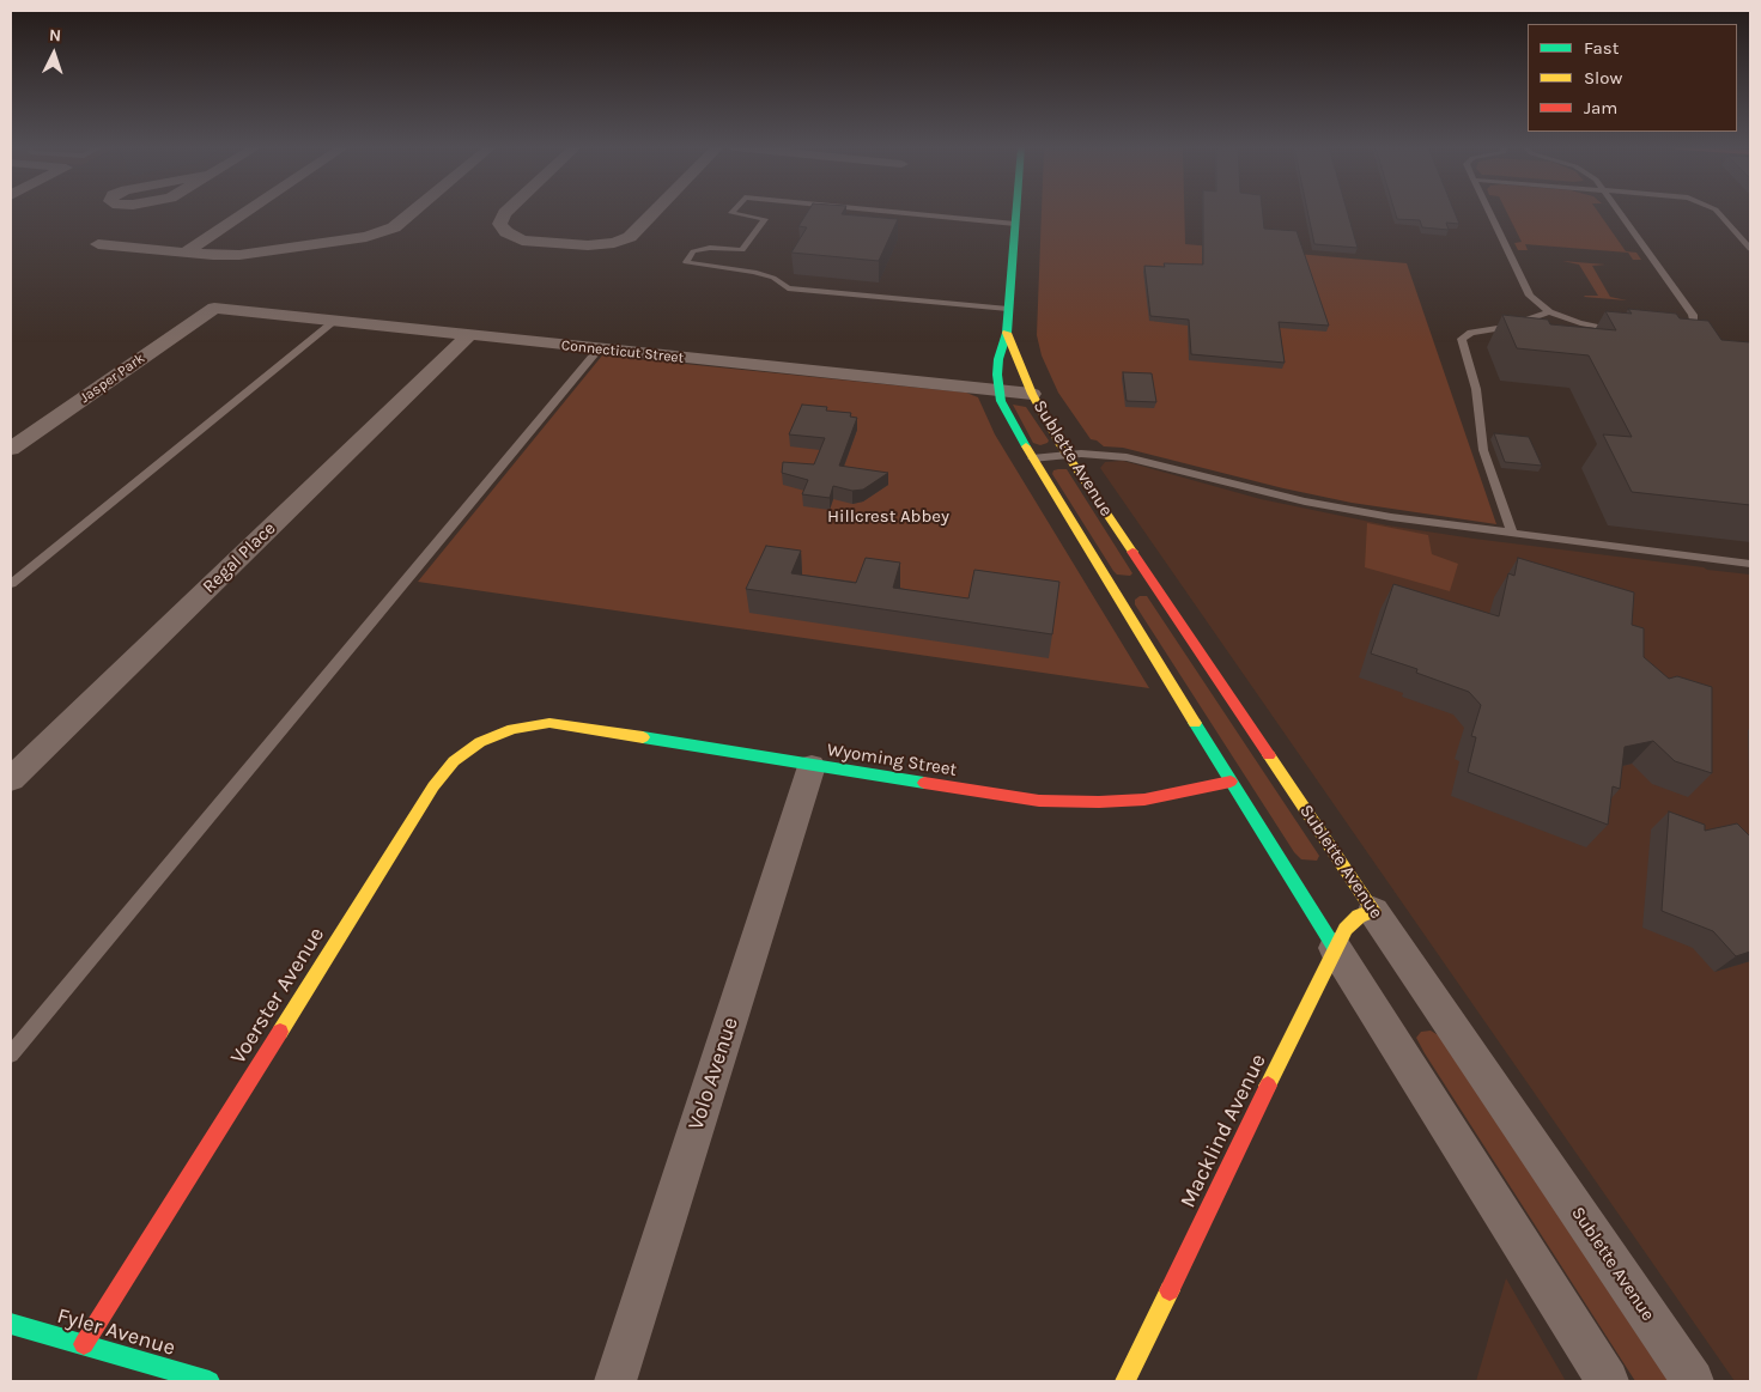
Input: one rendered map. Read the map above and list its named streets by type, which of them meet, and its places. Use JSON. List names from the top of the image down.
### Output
{
  "streets": {
    "street": [
      "Connecticut Street",
      "Jasper Park",
      "Sublette Avenue",
      "Regal Place",
      "Wyoming Street",
      "Voerster Avenue",
      "Volo Avenue",
      "Macklind Avenue",
      "Fyler Avenue"
    ]
  },
  "crossings": [
    ["Connecticut Street", "Jasper Park"],
    ["Connecticut Street", "Sublette Avenue"],
    ["Connecticut Street", "Regal Place"],
    ["Sublette Avenue", "Wyoming Street"],
    ["Sublette Avenue", "Macklind Avenue"],
    ["Wyoming Street", "Voerster Avenue"],
    ["Wyoming Street", "Volo Avenue"],
    ["Voerster Avenue", "Fyler Avenue"]
  ],
  "parks": ["Hillcrest Abbey"],
  "legend": ["Fast", "Slow", "Jam"],
  "north": "top"
}
